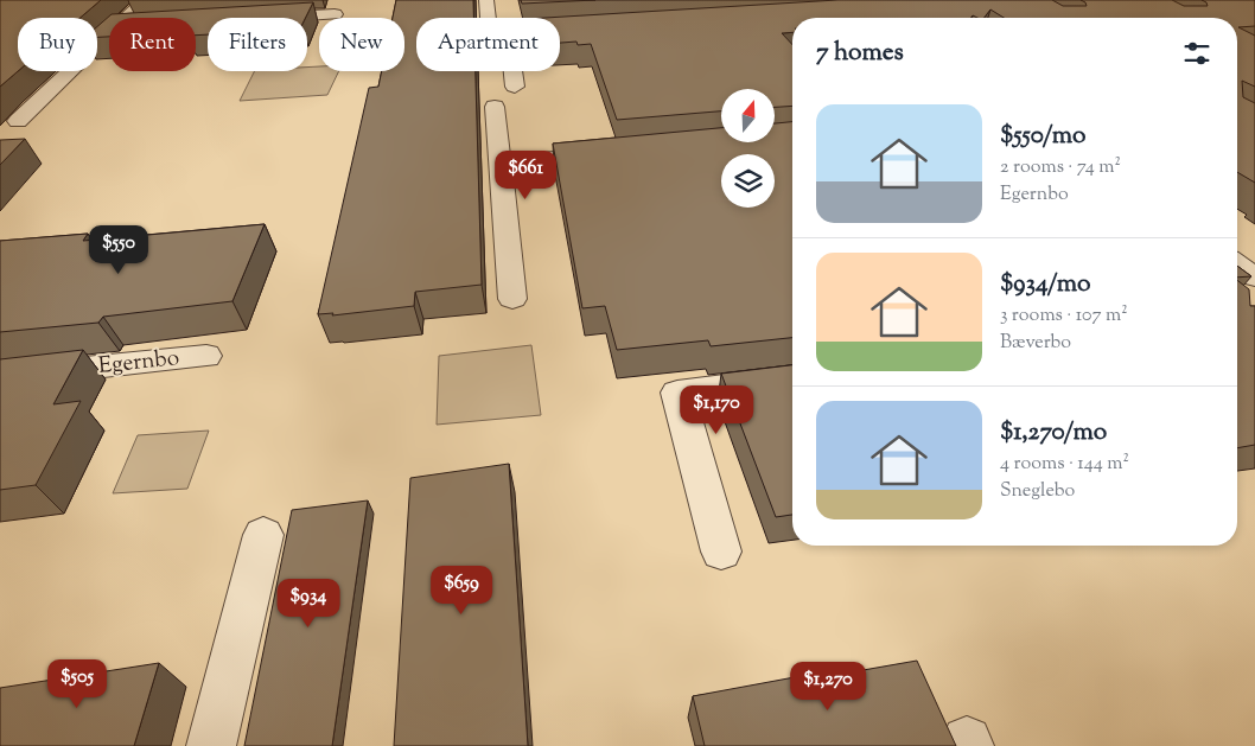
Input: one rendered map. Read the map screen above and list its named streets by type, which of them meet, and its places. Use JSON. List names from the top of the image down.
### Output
{
  "streets": {
    "street": ["Egernbo"]
  },
  "north": "top",
  "page": {
    "chip": [
      "Buy",
      "Rent",
      "Filters",
      "New",
      "Apartment"
    ],
    "heading": "7 homes",
    "list": [
      {
        "name": "$550/mo",
        "note": "2 rooms · 74 m² · Egernbo"
      },
      {
        "name": "$934/mo",
        "note": "3 rooms · 107 m² · Bæverbo"
      },
      {
        "name": "$1,270/mo",
        "note": "4 rooms · 144 m² · Sneglebo"
      }
    ],
    "price": [
      "$661",
      "$550",
      "$1,170",
      "$659",
      "$934",
      "$505",
      "$1,270"
    ]
  }
}
